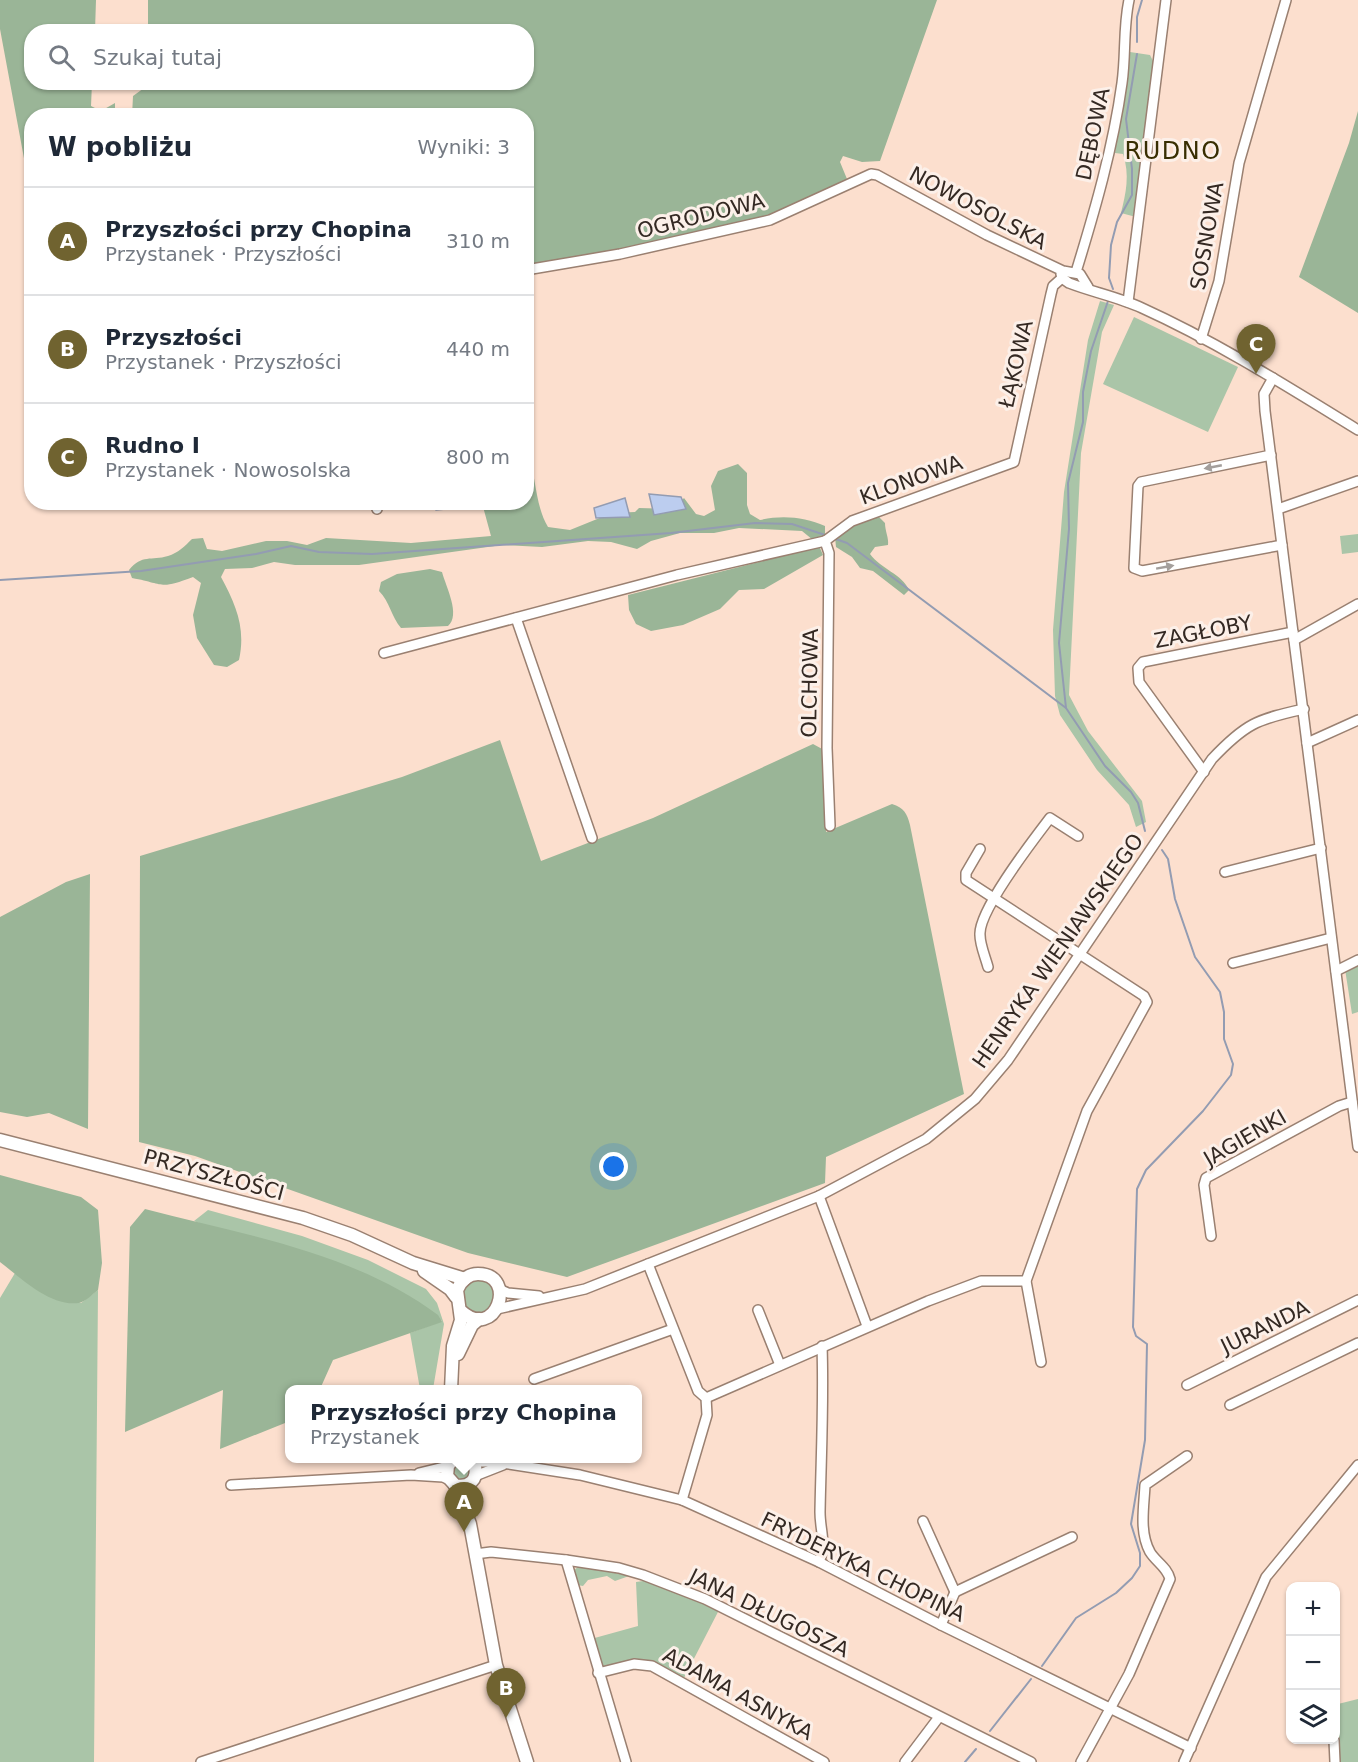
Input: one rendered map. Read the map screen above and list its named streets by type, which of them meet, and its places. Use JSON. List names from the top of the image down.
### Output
{
  "streets": {
    "street": [
      "DĘBOWA",
      "NOWOSOLSKA",
      "OGRODOWA",
      "SOSNOWA",
      "ŁĄKOWA",
      "KLONOWA",
      "ZAGŁOBY",
      "OLCHOWA",
      "HENRYKA WIENIAWSKIEGO",
      "JAGIENKI",
      "PRZYSZŁOŚCI",
      "JURANDA",
      "FRYDERYKA CHOPINA",
      "JANA DŁUGOSZA",
      "ADAMA ASNYKA"
    ]
  },
  "crossings": [
    ["DĘBOWA", "NOWOSOLSKA"],
    ["NOWOSOLSKA", "OGRODOWA"],
    ["NOWOSOLSKA", "SOSNOWA"],
    ["NOWOSOLSKA", "ŁĄKOWA"],
    ["ŁĄKOWA", "KLONOWA"],
    ["KLONOWA", "OLCHOWA"],
    ["ZAGŁOBY", "HENRYKA WIENIAWSKIEGO"],
    ["HENRYKA WIENIAWSKIEGO", "PRZYSZŁOŚCI"]
  ],
  "districts": ["RUDNO"],
  "page": {
    "search": "Szukaj tutaj",
    "heading": ["W pobliżu", "Wyniki: 3"],
    "list": [
      {
        "mark": "A",
        "name": "Przyszłości przy Chopina",
        "note": "Przystanek · Przyszłości",
        "value": "310 m"
      },
      {
        "mark": "B",
        "name": "Przyszłości",
        "note": "Przystanek · Przyszłości",
        "value": "440 m"
      },
      {
        "mark": "C",
        "name": "Rudno I",
        "note": "Przystanek · Nowosolska",
        "value": "800 m"
      }
    ],
    "pins": ["C", "A", "B"],
    "popup": ["Przyszłości przy Chopina", "Przystanek"],
    "map_buttons": ["+", "−"]
  }
}
